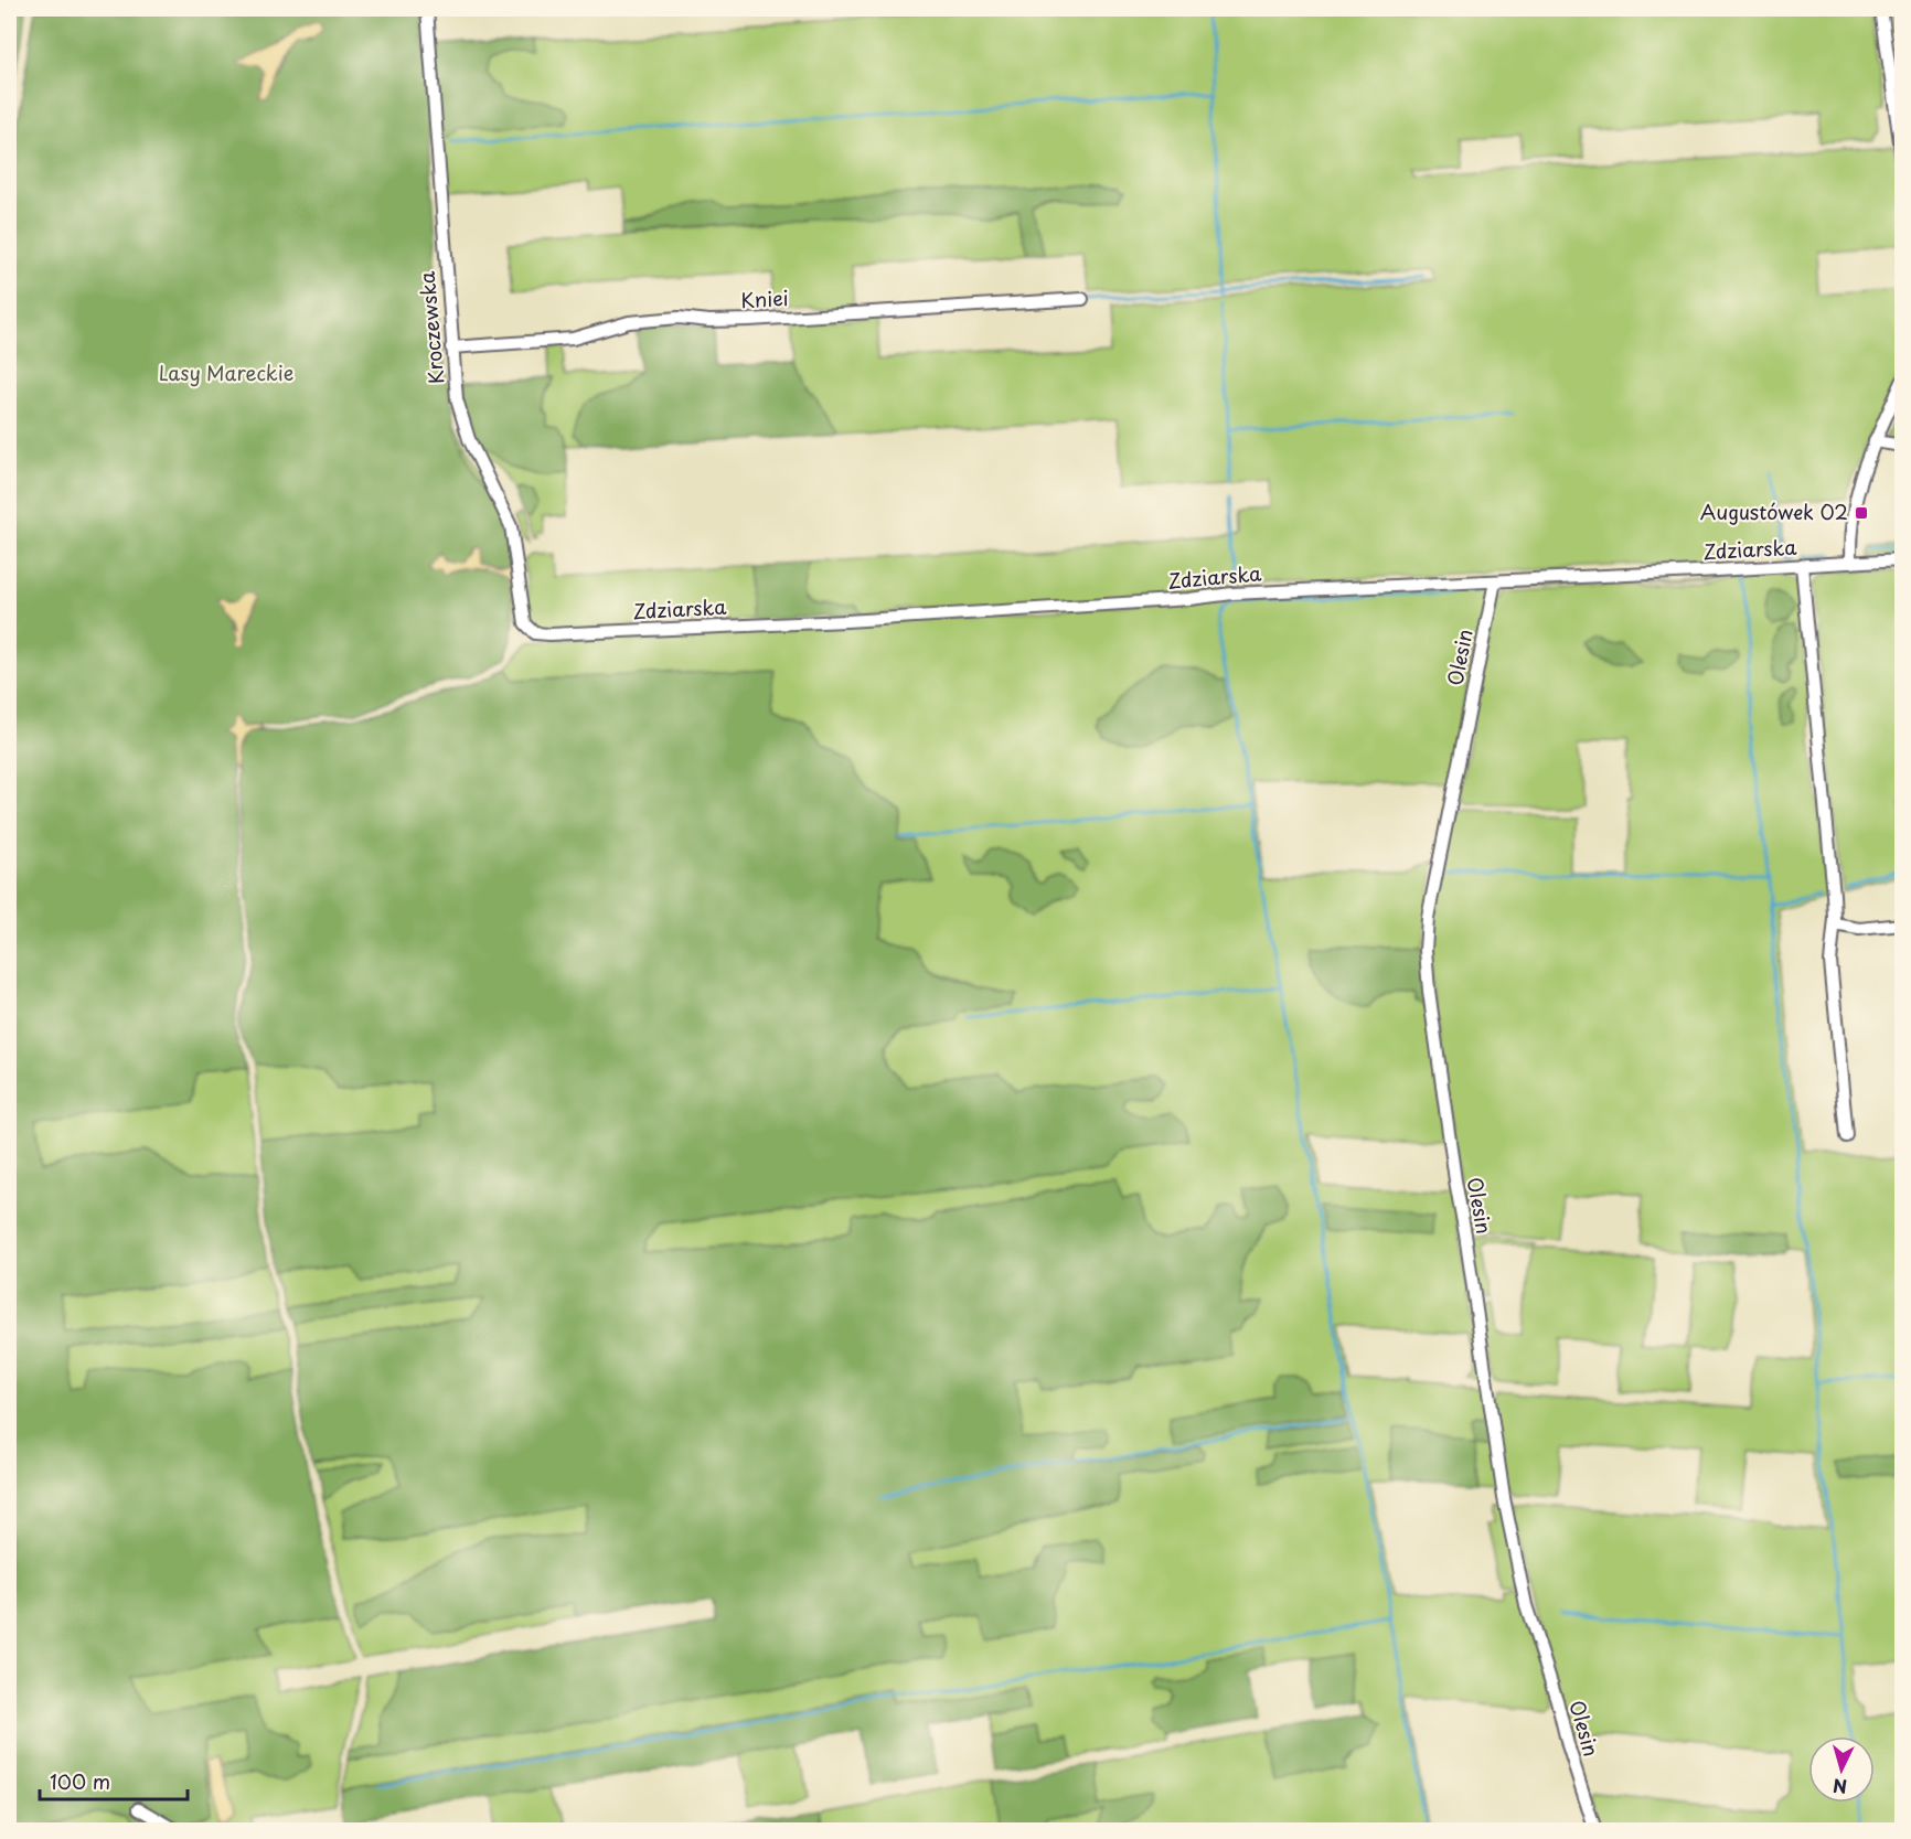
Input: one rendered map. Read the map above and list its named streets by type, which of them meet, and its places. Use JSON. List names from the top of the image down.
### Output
{
  "streets": {
    "street": [
      "Kniei",
      "Kroczewska",
      "Zdziarska",
      "Olesin"
    ]
  },
  "crossings": [
    ["Kniei", "Kroczewska"],
    ["Kroczewska", "Zdziarska"],
    ["Zdziarska", "Olesin"]
  ],
  "parks": ["Lasy Mareckie"],
  "places": {
    "transit": ["Augustówek 02"]
  },
  "scale_bar": "100 m",
  "north": "bottom"
}
